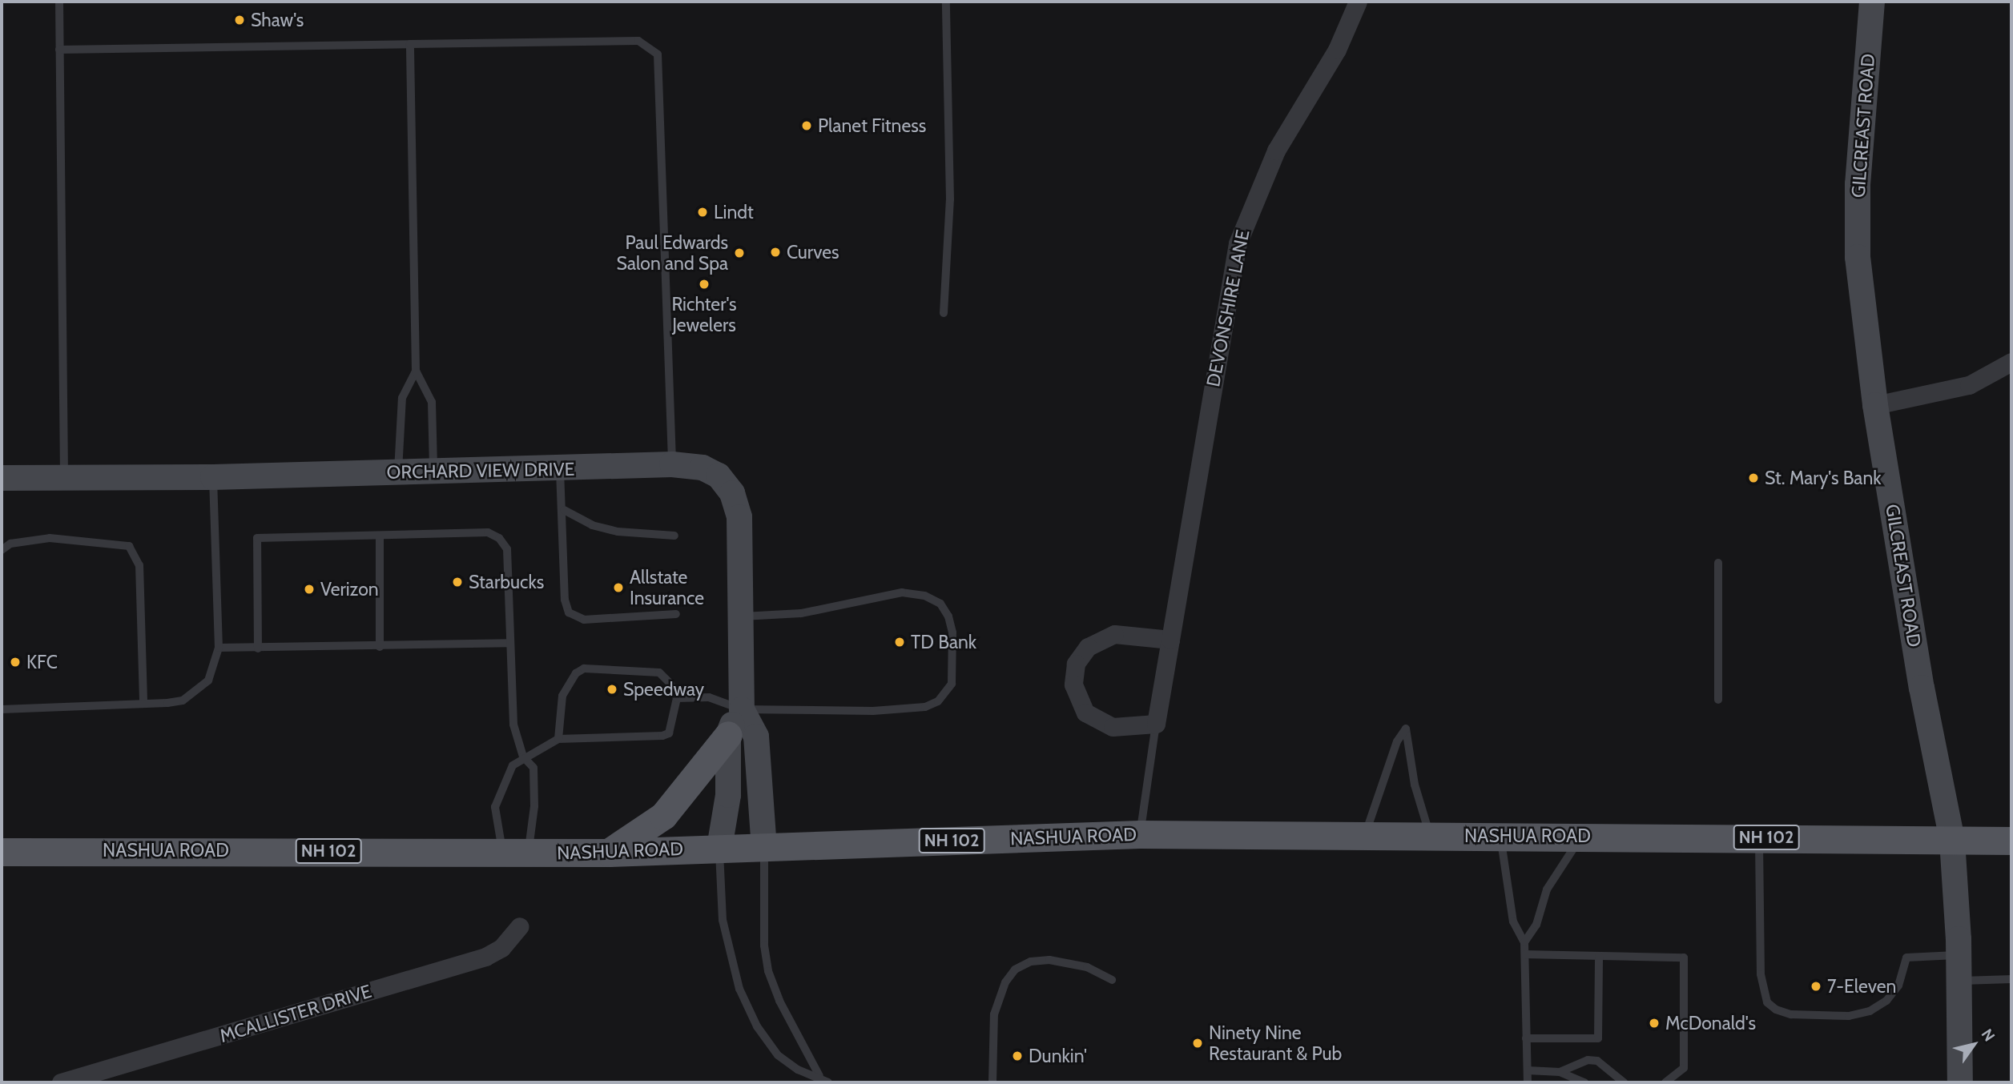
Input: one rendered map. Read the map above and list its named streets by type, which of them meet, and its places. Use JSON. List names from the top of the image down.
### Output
{
  "streets": {
    "main road": ["NASHUA ROAD", "NH 102"],
    "street": [
      "GILCREAST ROAD",
      "DEVONSHIRE LANE",
      "ORCHARD VIEW DRIVE",
      "MCALLISTER DRIVE"
    ]
  },
  "crossings": [
    ["GILCREAST ROAD", "NASHUA ROAD"],
    ["DEVONSHIRE LANE", "NASHUA ROAD"],
    ["ORCHARD VIEW DRIVE", "NASHUA ROAD"]
  ],
  "places": [
    "Shaw's",
    "Planet Fitness",
    "Lindt",
    "Curves",
    "Paul Edwards Salon and Spa",
    "Richter's Jewelers",
    "St. Mary's Bank",
    "Starbucks",
    "Allstate Insurance",
    "Verizon",
    "TD Bank",
    "KFC",
    "Speedway",
    "7-Eleven",
    "McDonald's",
    "Ninety Nine Restaurant & Pub",
    "Dunkin'"
  ],
  "north": "top right"
}
